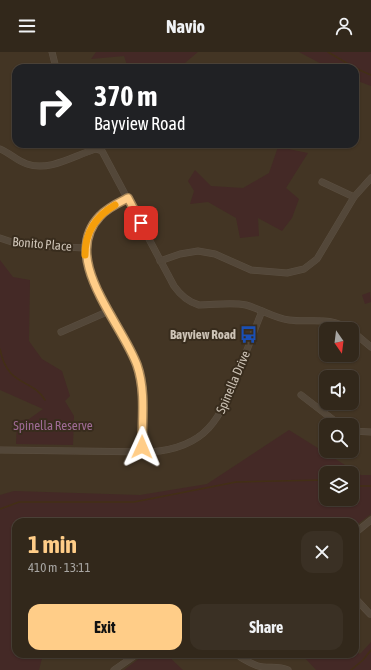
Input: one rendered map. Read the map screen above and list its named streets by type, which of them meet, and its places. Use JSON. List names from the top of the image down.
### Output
{
  "streets": {
    "street": ["Bonito Place", "Spinella Drive"]
  },
  "parks": ["Spinella Reserve"],
  "places": {
    "bus stop": ["Bayview Road"]
  },
  "north": "bottom",
  "page": {
    "header": "Navio",
    "turn": ["370 m", "Bayview Road"],
    "heading": ["1 min", "410 m · 13:11"],
    "buttons": ["Exit", "Share"]
  }
}
